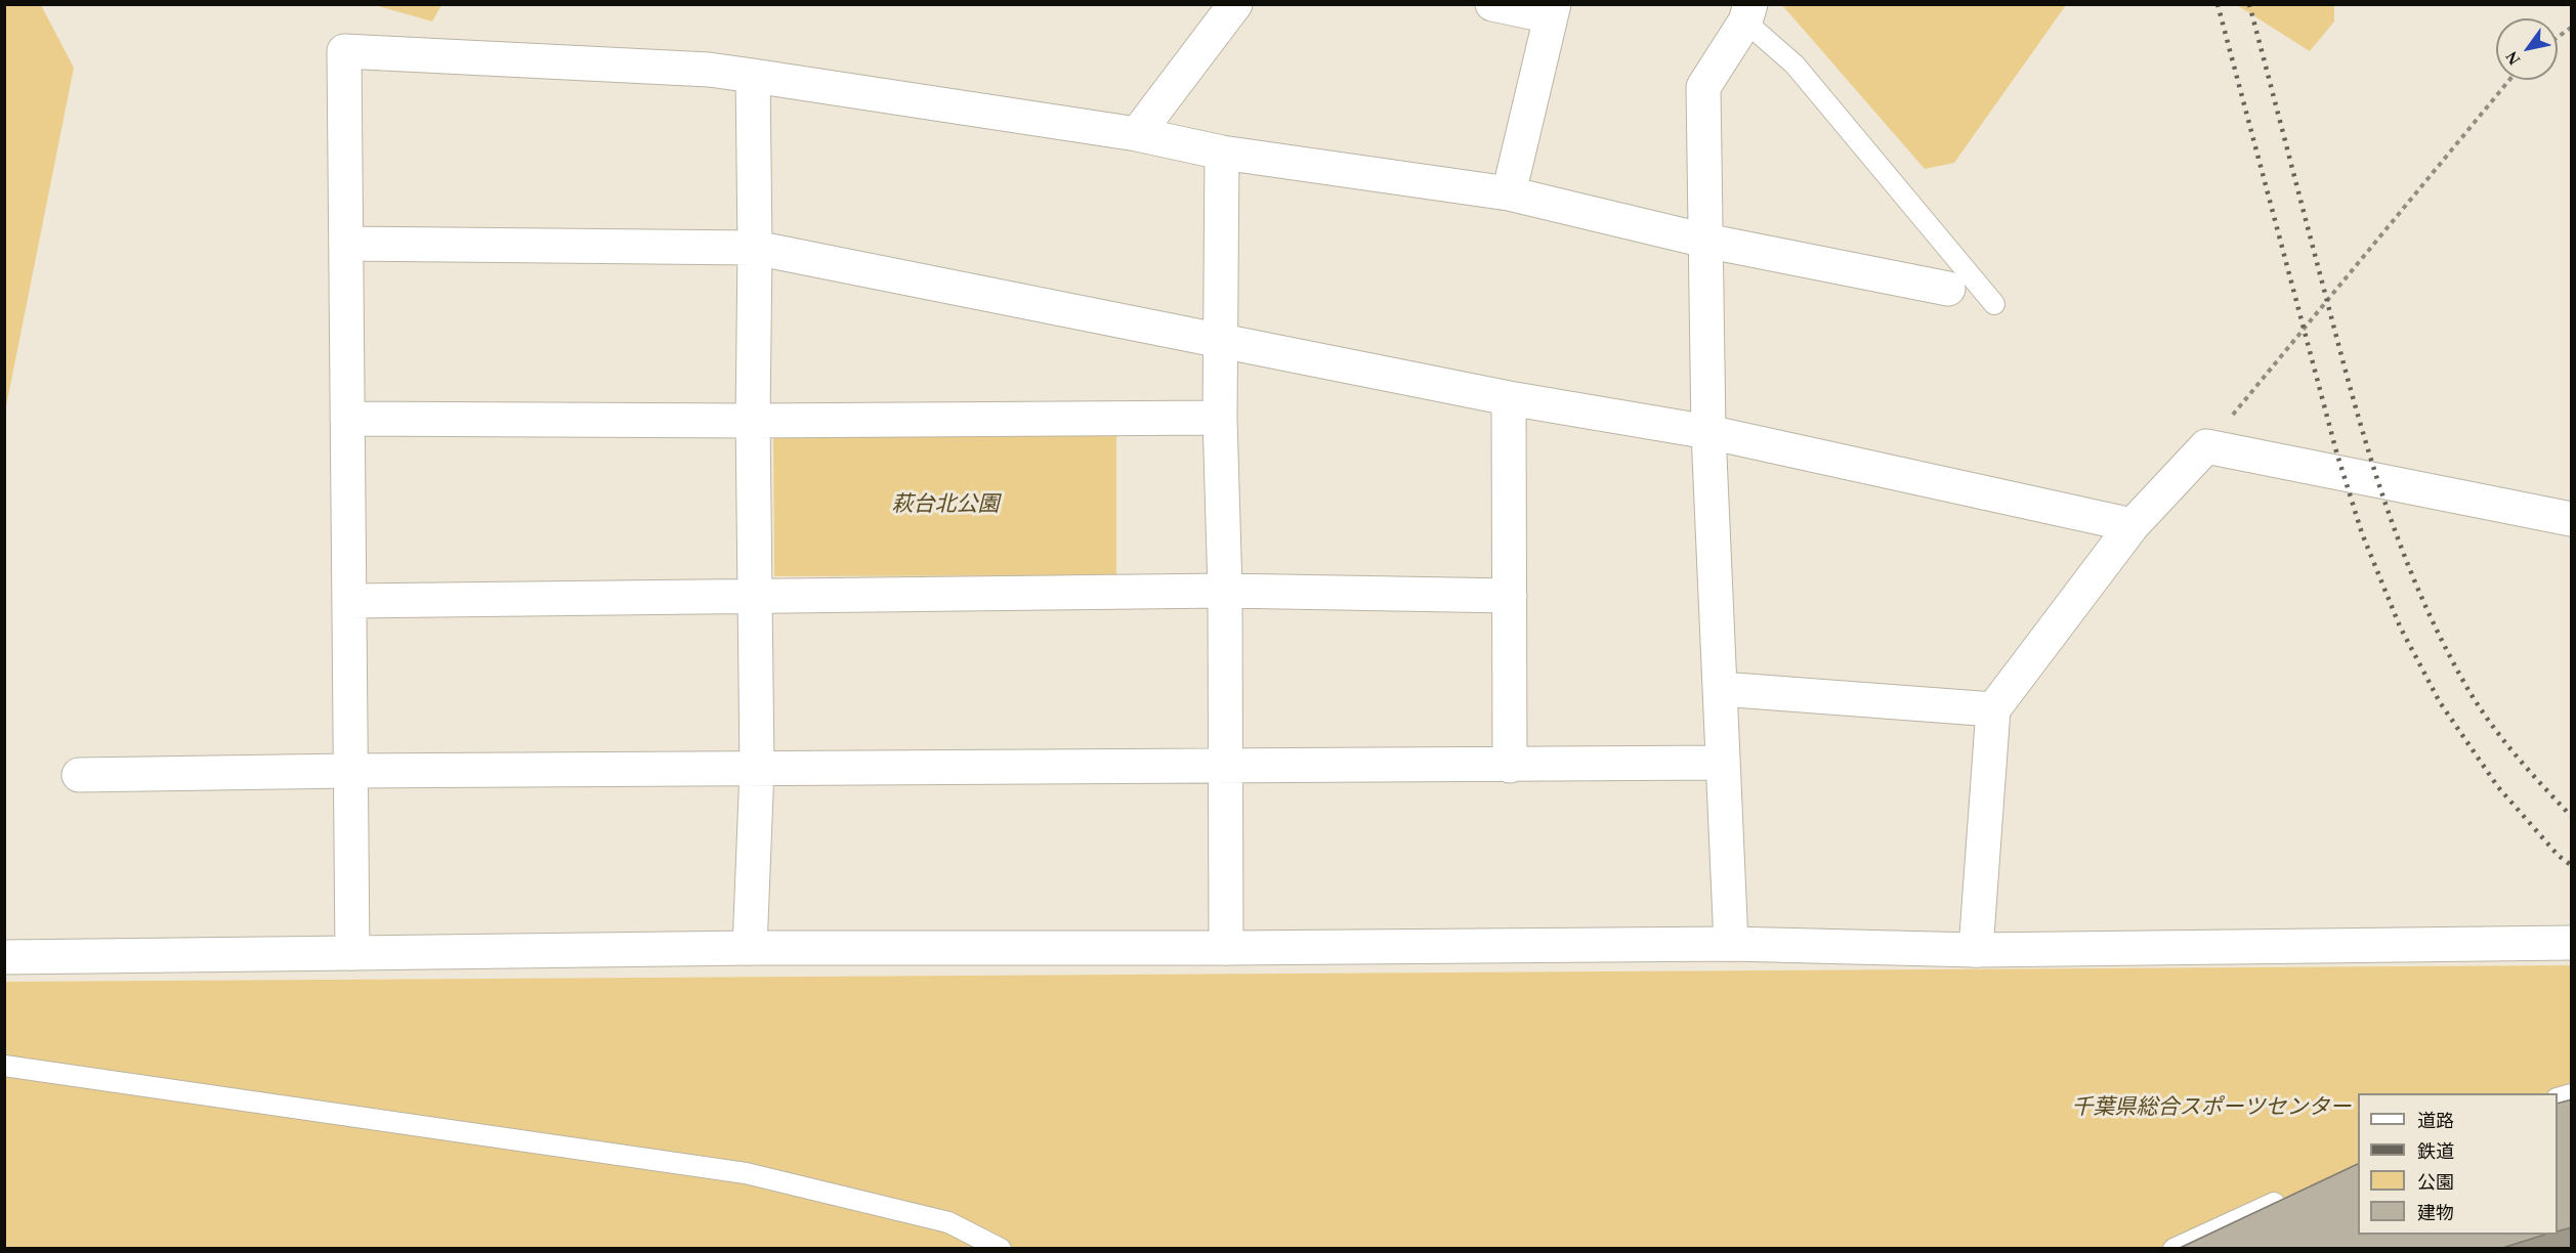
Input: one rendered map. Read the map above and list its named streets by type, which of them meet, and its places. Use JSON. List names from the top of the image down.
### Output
{
  "parks": ["萩台北公園", "千葉県総合スポーツセンター"],
  "legend": [
    "道路",
    "鉄道",
    "公園",
    "建物"
  ],
  "north": "bottom left"
}
